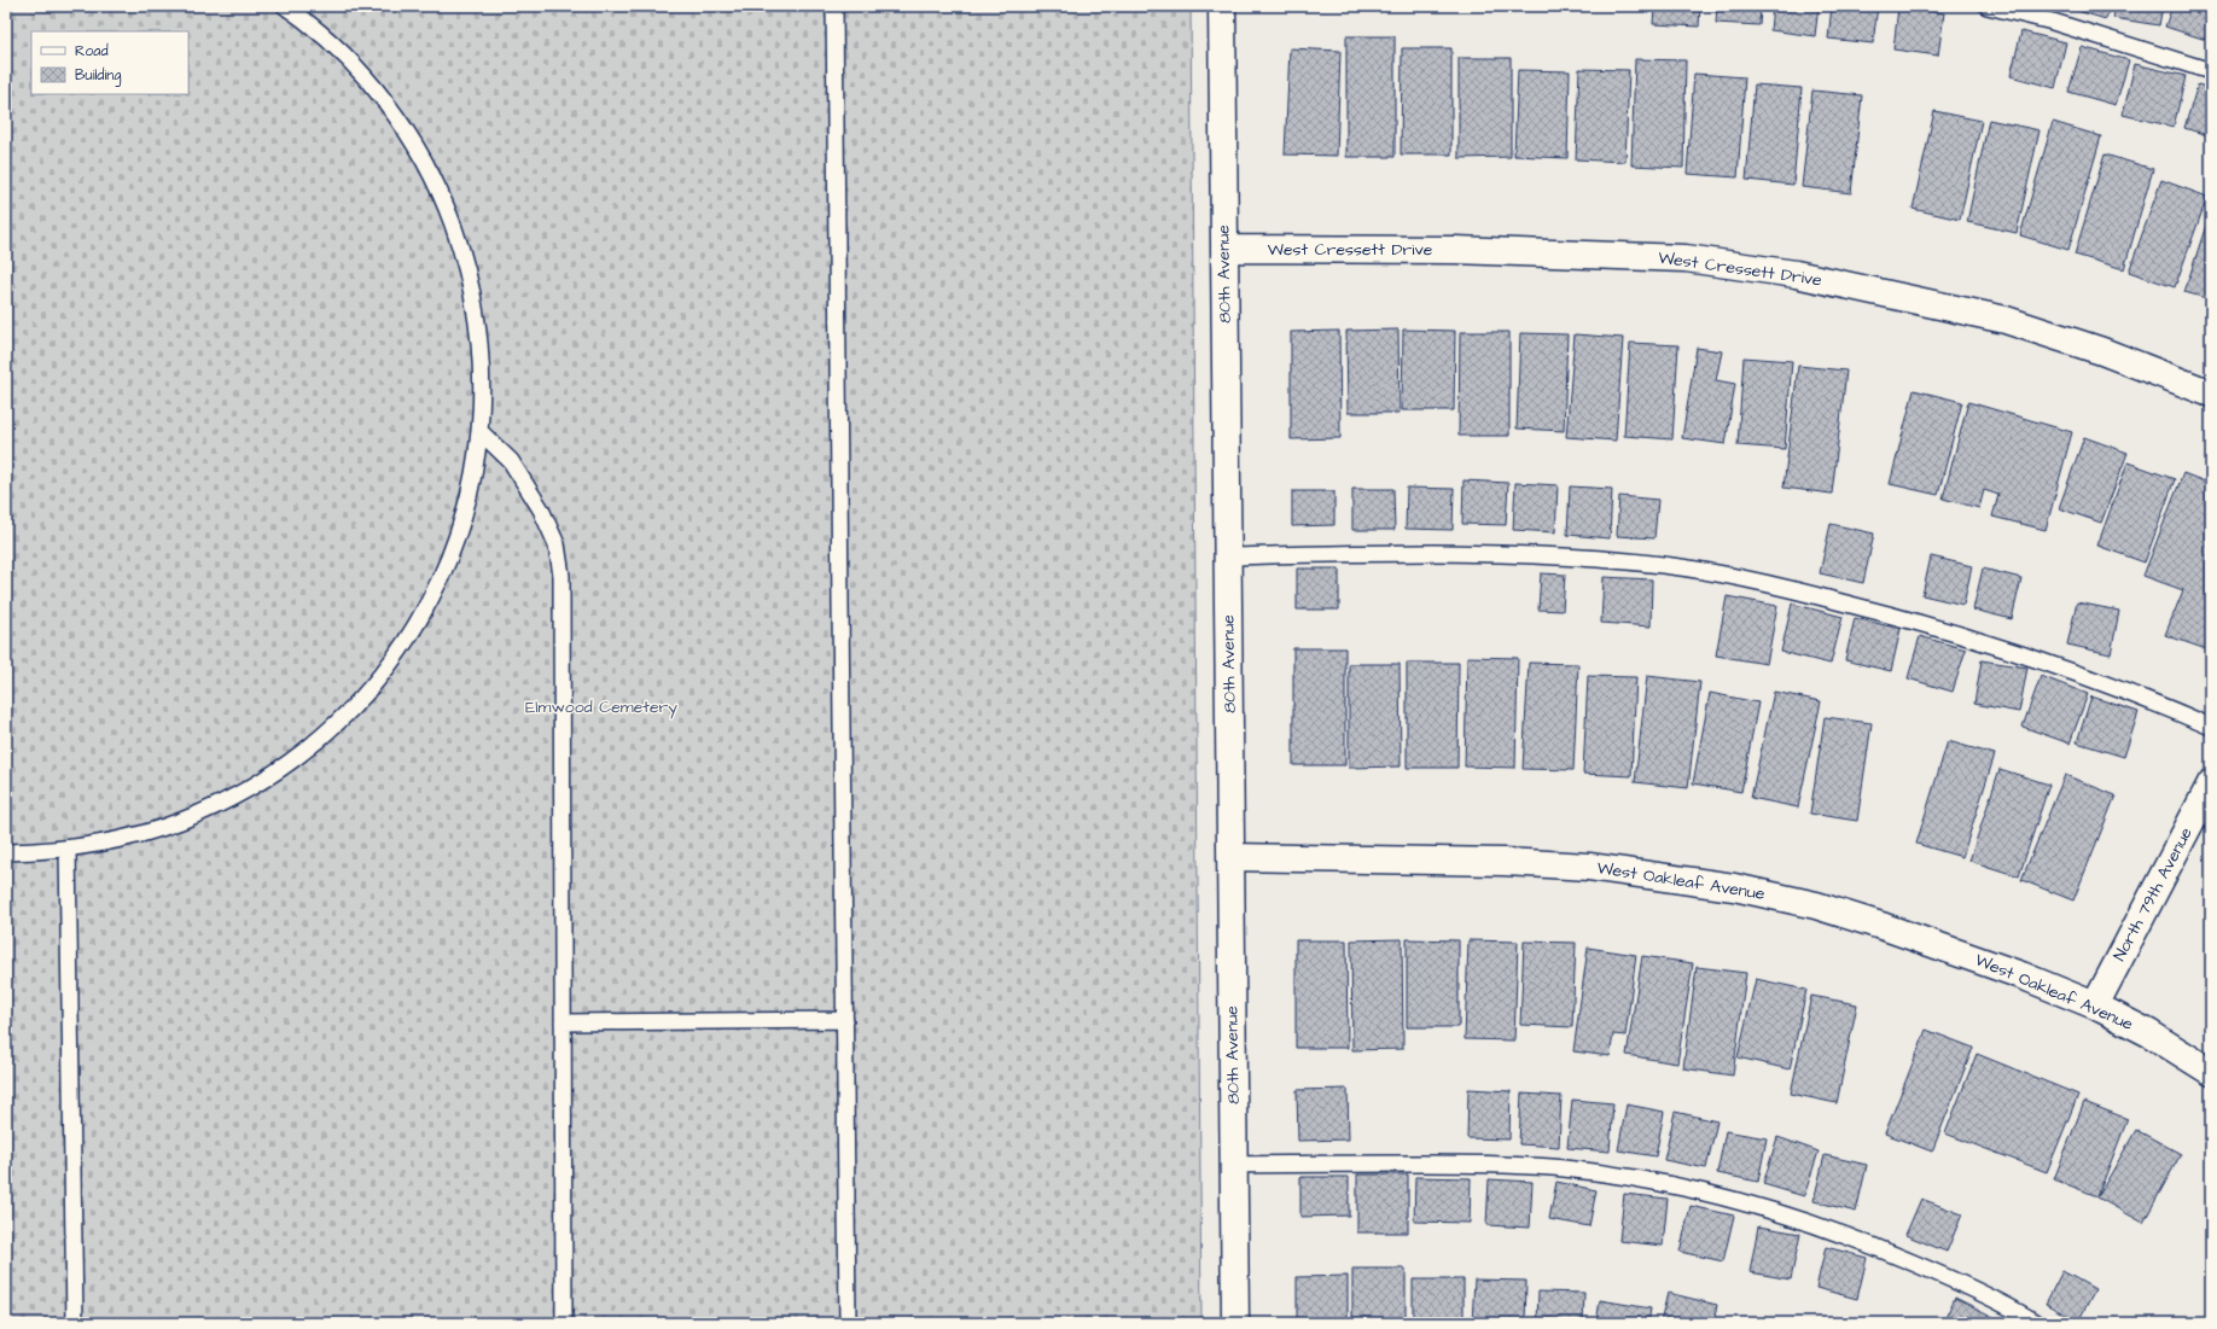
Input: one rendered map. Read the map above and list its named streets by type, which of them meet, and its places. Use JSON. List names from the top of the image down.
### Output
{
  "streets": {
    "street": [
      "West Cressett Drive",
      "80th Avenue",
      "West Oakleaf Avenue",
      "North 79th Avenue"
    ]
  },
  "crossings": [
    ["West Cressett Drive", "80th Avenue"],
    ["80th Avenue", "West Oakleaf Avenue"],
    ["West Oakleaf Avenue", "North 79th Avenue"]
  ],
  "parks": ["Elmwood Cemetery"],
  "legend": ["Road", "Building"]
}
